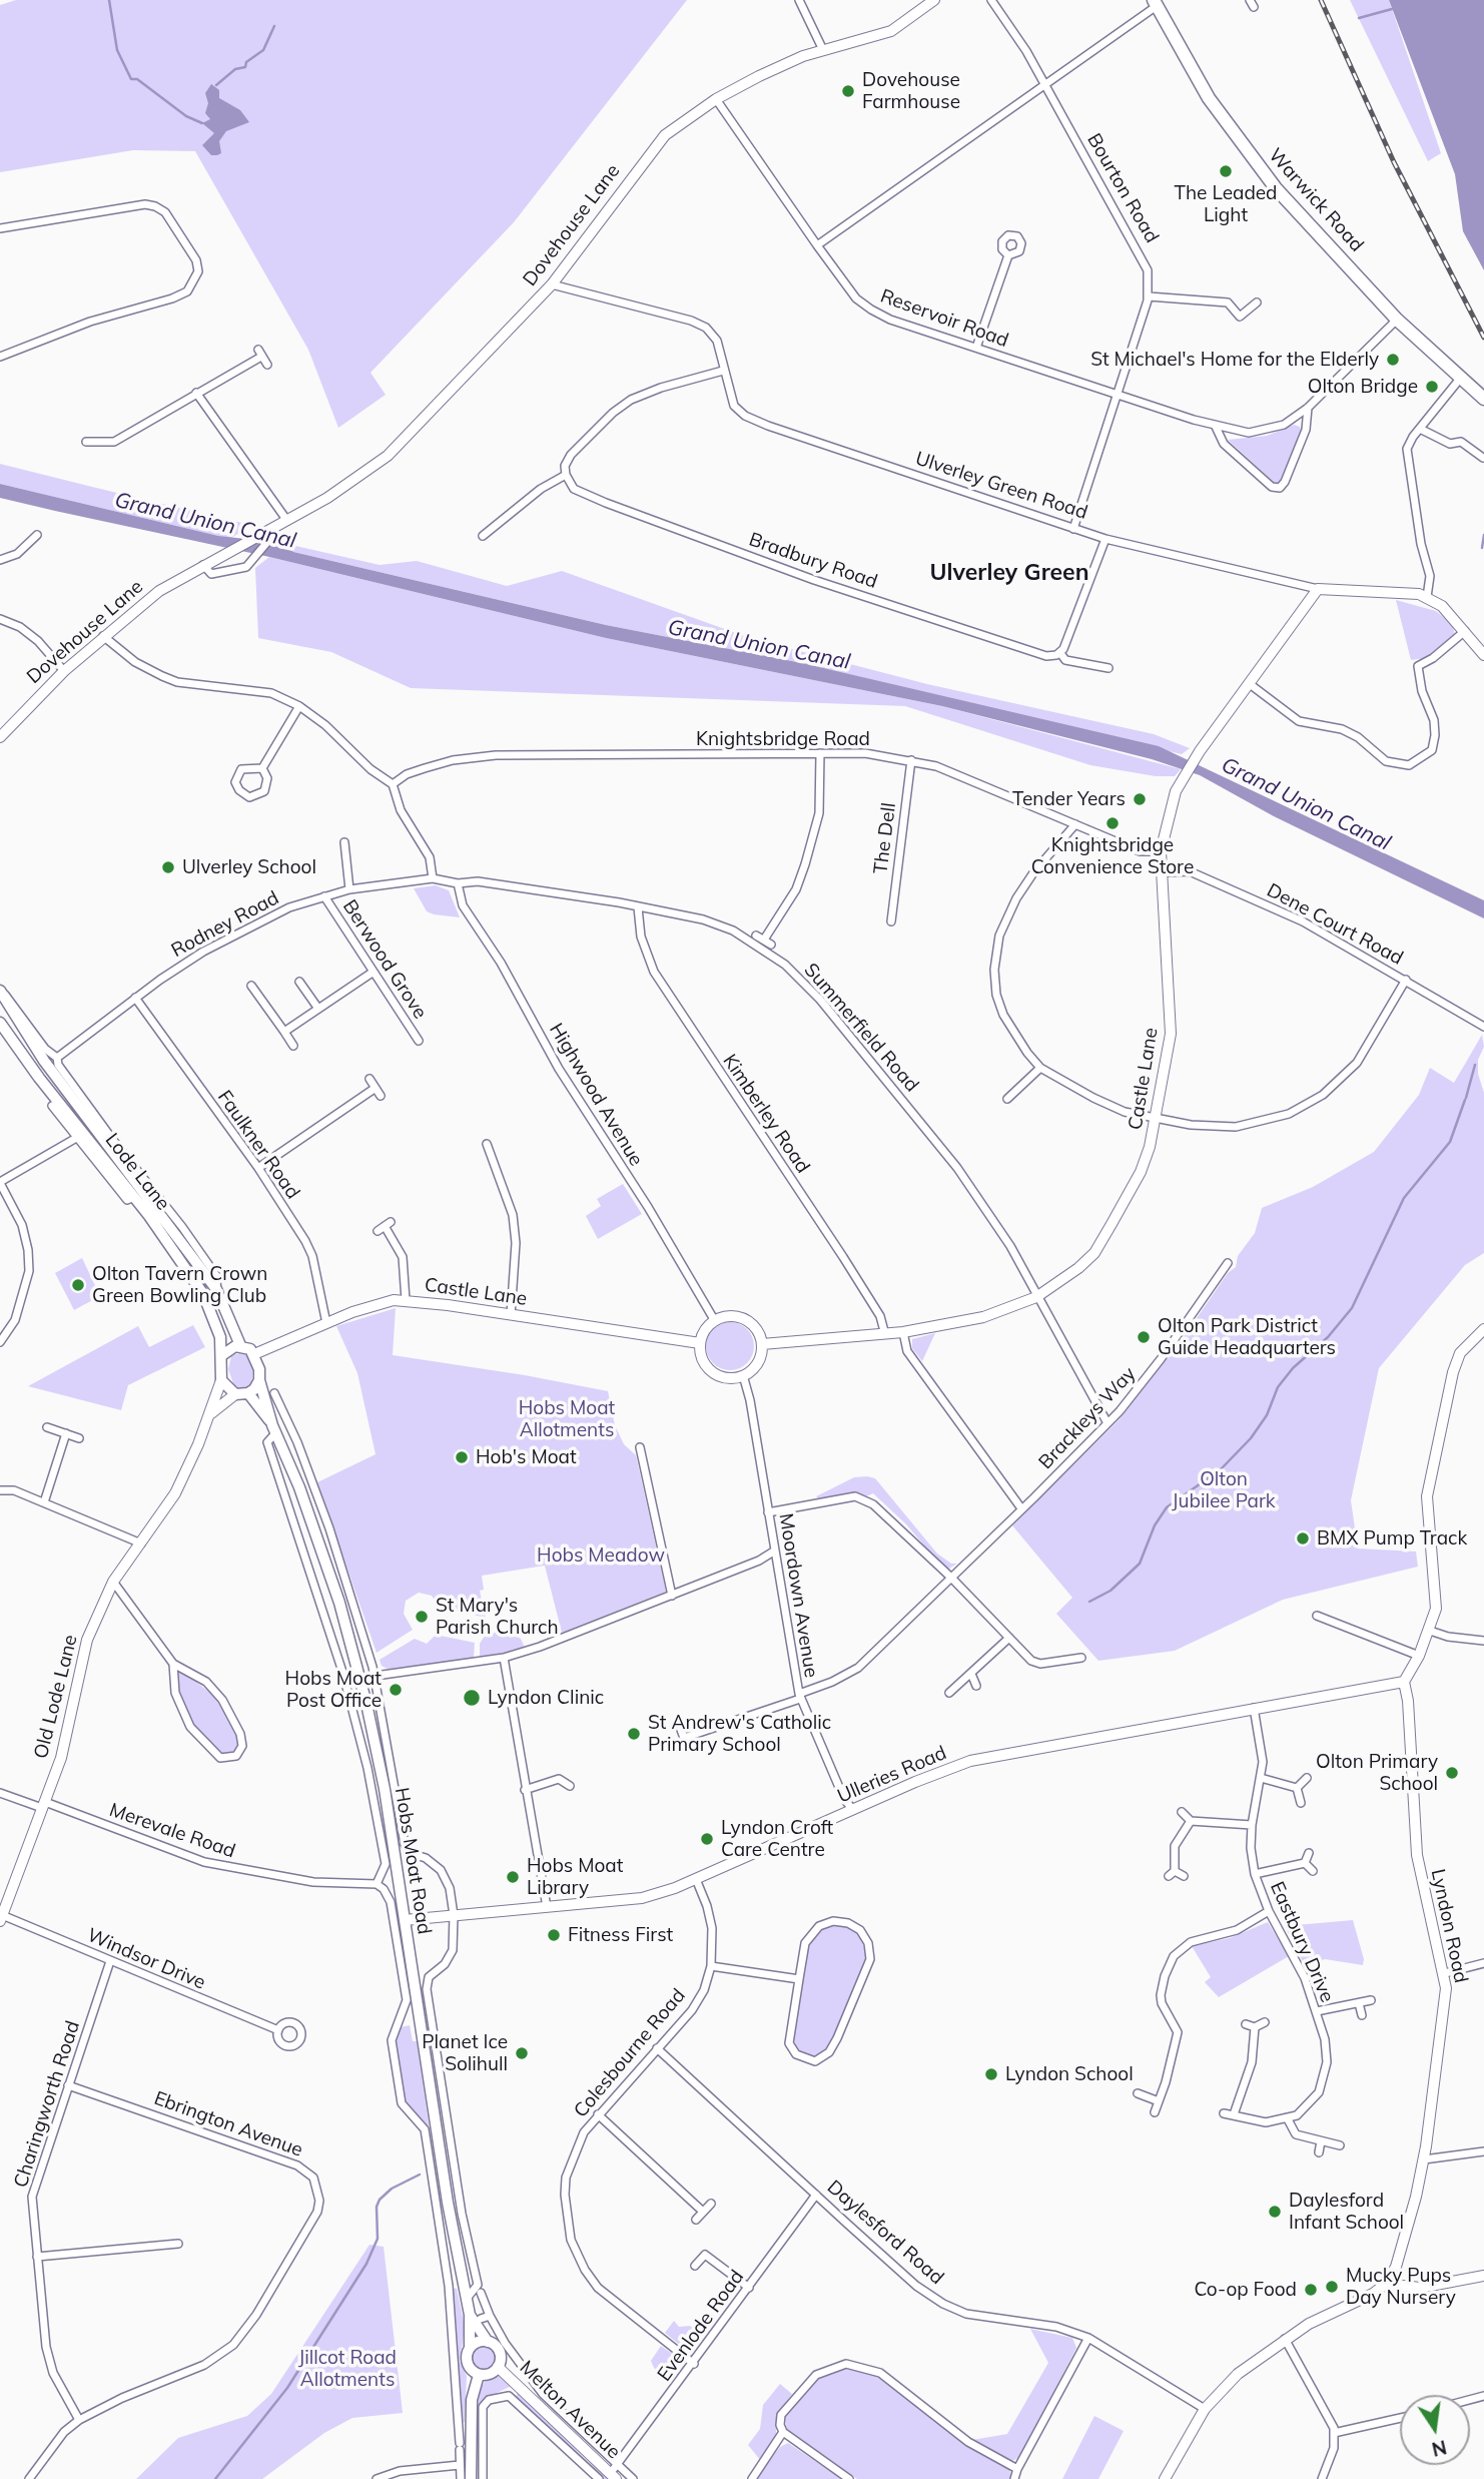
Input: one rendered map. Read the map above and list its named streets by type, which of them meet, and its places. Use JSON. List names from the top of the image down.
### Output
{
  "streets": {
    "highway": ["Warwick Road"],
    "main road": ["Lode Lane", "Hobs Moat Road"],
    "street": [
      "Bourton Road",
      "Dovehouse Lane",
      "Reservoir Road",
      "Ulverley Green Road",
      "Bradbury Road",
      "Knightsbridge Road",
      "The Dell",
      "Rodney Road",
      "Dene Court Road",
      "Berwood Grove",
      "Summerfield Road",
      "Castle Lane",
      "Highwood Avenue",
      "Kimberley Road",
      "Faulkner Road",
      "Brackleys Way",
      "Moordown Avenue",
      "Old Lode Lane",
      "Ulleries Road",
      "Merevale Road",
      "Lyndon Road",
      "Eastbury Drive",
      "Windsor Drive",
      "Colesbourne Road",
      "Charingworth Road",
      "Ebrington Avenue",
      "Daylesford Road",
      "Evenlode Road",
      "Melton Avenue"
    ]
  },
  "crossings": [
    ["Bourton Road", "Reservoir Road"],
    ["Bourton Road", "Ulverley Green Road"],
    ["Warwick Road", "Reservoir Road"],
    ["Dovehouse Lane", "Reservoir Road"],
    ["Dovehouse Lane", "Ulverley Green Road"],
    ["Ulverley Green Road", "Castle Lane"],
    ["Knightsbridge Road", "The Dell"],
    ["Knightsbridge Road", "Castle Lane"],
    ["Rodney Road", "Berwood Grove"],
    ["Rodney Road", "Summerfield Road"],
    ["Rodney Road", "Faulkner Road"],
    ["Rodney Road", "Lode Lane"],
    ["Dene Court Road", "Castle Lane"],
    ["Summerfield Road", "Castle Lane"],
    ["Summerfield Road", "Highwood Avenue"],
    ["Summerfield Road", "Kimberley Road"],
    ["Summerfield Road", "Brackleys Way"],
    ["Castle Lane", "Highwood Avenue"],
    ["Castle Lane", "Kimberley Road"],
    ["Castle Lane", "Faulkner Road"],
    ["Castle Lane", "Lode Lane"],
    ["Castle Lane", "Moordown Avenue"],
    ["Castle Lane", "Old Lode Lane"],
    ["Castle Lane", "Hobs Moat Road"],
    ["Highwood Avenue", "Moordown Avenue"],
    ["Lode Lane", "Old Lode Lane"],
    ["Lode Lane", "Hobs Moat Road"],
    ["Brackleys Way", "Moordown Avenue"],
    ["Moordown Avenue", "Ulleries Road"],
    ["Old Lode Lane", "Merevale Road"],
    ["Old Lode Lane", "Hobs Moat Road"],
    ["Old Lode Lane", "Windsor Drive"],
    ["Ulleries Road", "Hobs Moat Road"],
    ["Ulleries Road", "Lyndon Road"],
    ["Ulleries Road", "Eastbury Drive"],
    ["Ulleries Road", "Colesbourne Road"],
    ["Merevale Road", "Hobs Moat Road"],
    ["Hobs Moat Road", "Melton Avenue"],
    ["Windsor Drive", "Charingworth Road"],
    ["Colesbourne Road", "Daylesford Road"],
    ["Colesbourne Road", "Evenlode Road"],
    ["Charingworth Road", "Ebrington Avenue"],
    ["Daylesford Road", "Evenlode Road"],
    ["Evenlode Road", "Melton Avenue"]
  ],
  "districts": ["Ulverley Green"],
  "water": ["Grand Union Canal"],
  "parks": [
    "Hobs Moat Allotments",
    "Olton Jubilee Park",
    "Hobs Meadow",
    "Jillcot Road Allotments"
  ],
  "places": [
    "Dovehouse Farmhouse",
    "The Leaded Light",
    "St Michael's Home for the Elderly",
    "Olton Bridge",
    "Tender Years",
    "Knightsbridge Convenience Store",
    "Ulverley School",
    "Olton Tavern Crown Green Bowling Club",
    "Olton Park District Guide Headquarters",
    "Hob's Moat",
    "BMX Pump Track",
    "St Mary's Parish Church",
    "Hobs Moat Post Office",
    "Lyndon Clinic",
    "St Andrew's Catholic Primary School",
    "Olton Primary School",
    "Lyndon Croft Care Centre",
    "Hobs Moat Library",
    "Fitness First",
    "Planet Ice Solihull",
    "Lyndon School",
    "Daylesford Infant School",
    "Mucky Pups Day Nursery",
    "Co-op Food"
  ],
  "north": "bottom"
}
